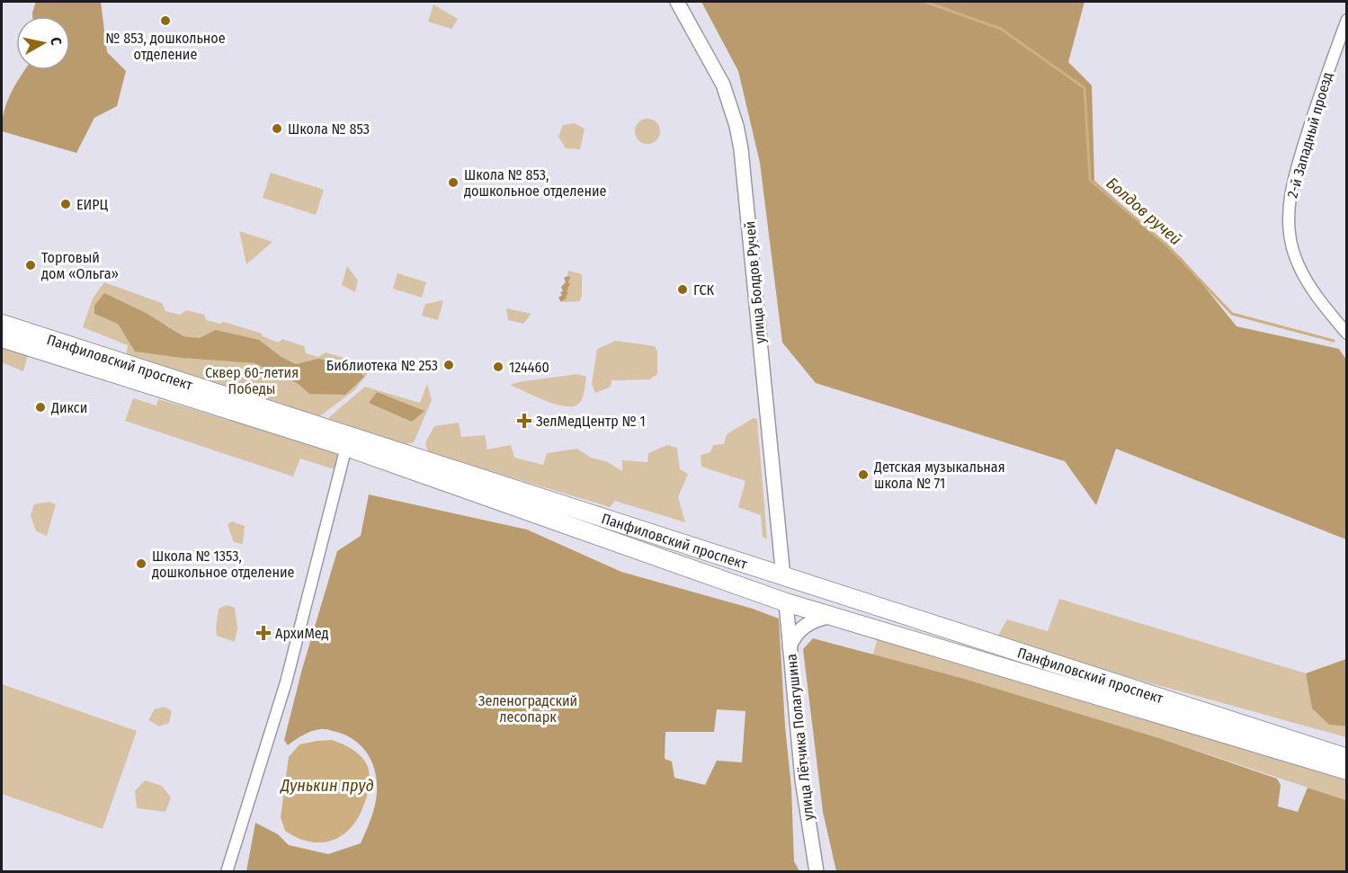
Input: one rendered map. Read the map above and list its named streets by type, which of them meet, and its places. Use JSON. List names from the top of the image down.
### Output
{
  "streets": {
    "main road": ["Панфиловский проспект"],
    "street": ["2-й Западный проезд", "улица Болдов Ручей", "улица Лётчика Полагушина"]
  },
  "crossings": [
    ["улица Болдов Ручей", "Панфиловский проспект"],
    ["Панфиловский проспект", "улица Лётчика Полагушина"]
  ],
  "water": ["Болдов ручей", "Дунькин пруд"],
  "parks": ["Сквер 60-летия Победы", "Зеленоградский лесопарк"],
  "places": {
    "other": [
      "№ 853, дошкольное отделение",
      "Школа № 853",
      "Школа № 853, дошкольное отделение",
      "ЕИРЦ",
      "Торговый дом «Ольга»",
      "ГСК",
      "Библиотека № 253",
      "124460",
      "Дикси",
      "Детская музыкальная школа № 71",
      "Школа № 1353, дошкольное отделение"
    ],
    "health": ["ЗелМедЦентр № 1", "АрхиМед"]
  },
  "north": "right"
}
